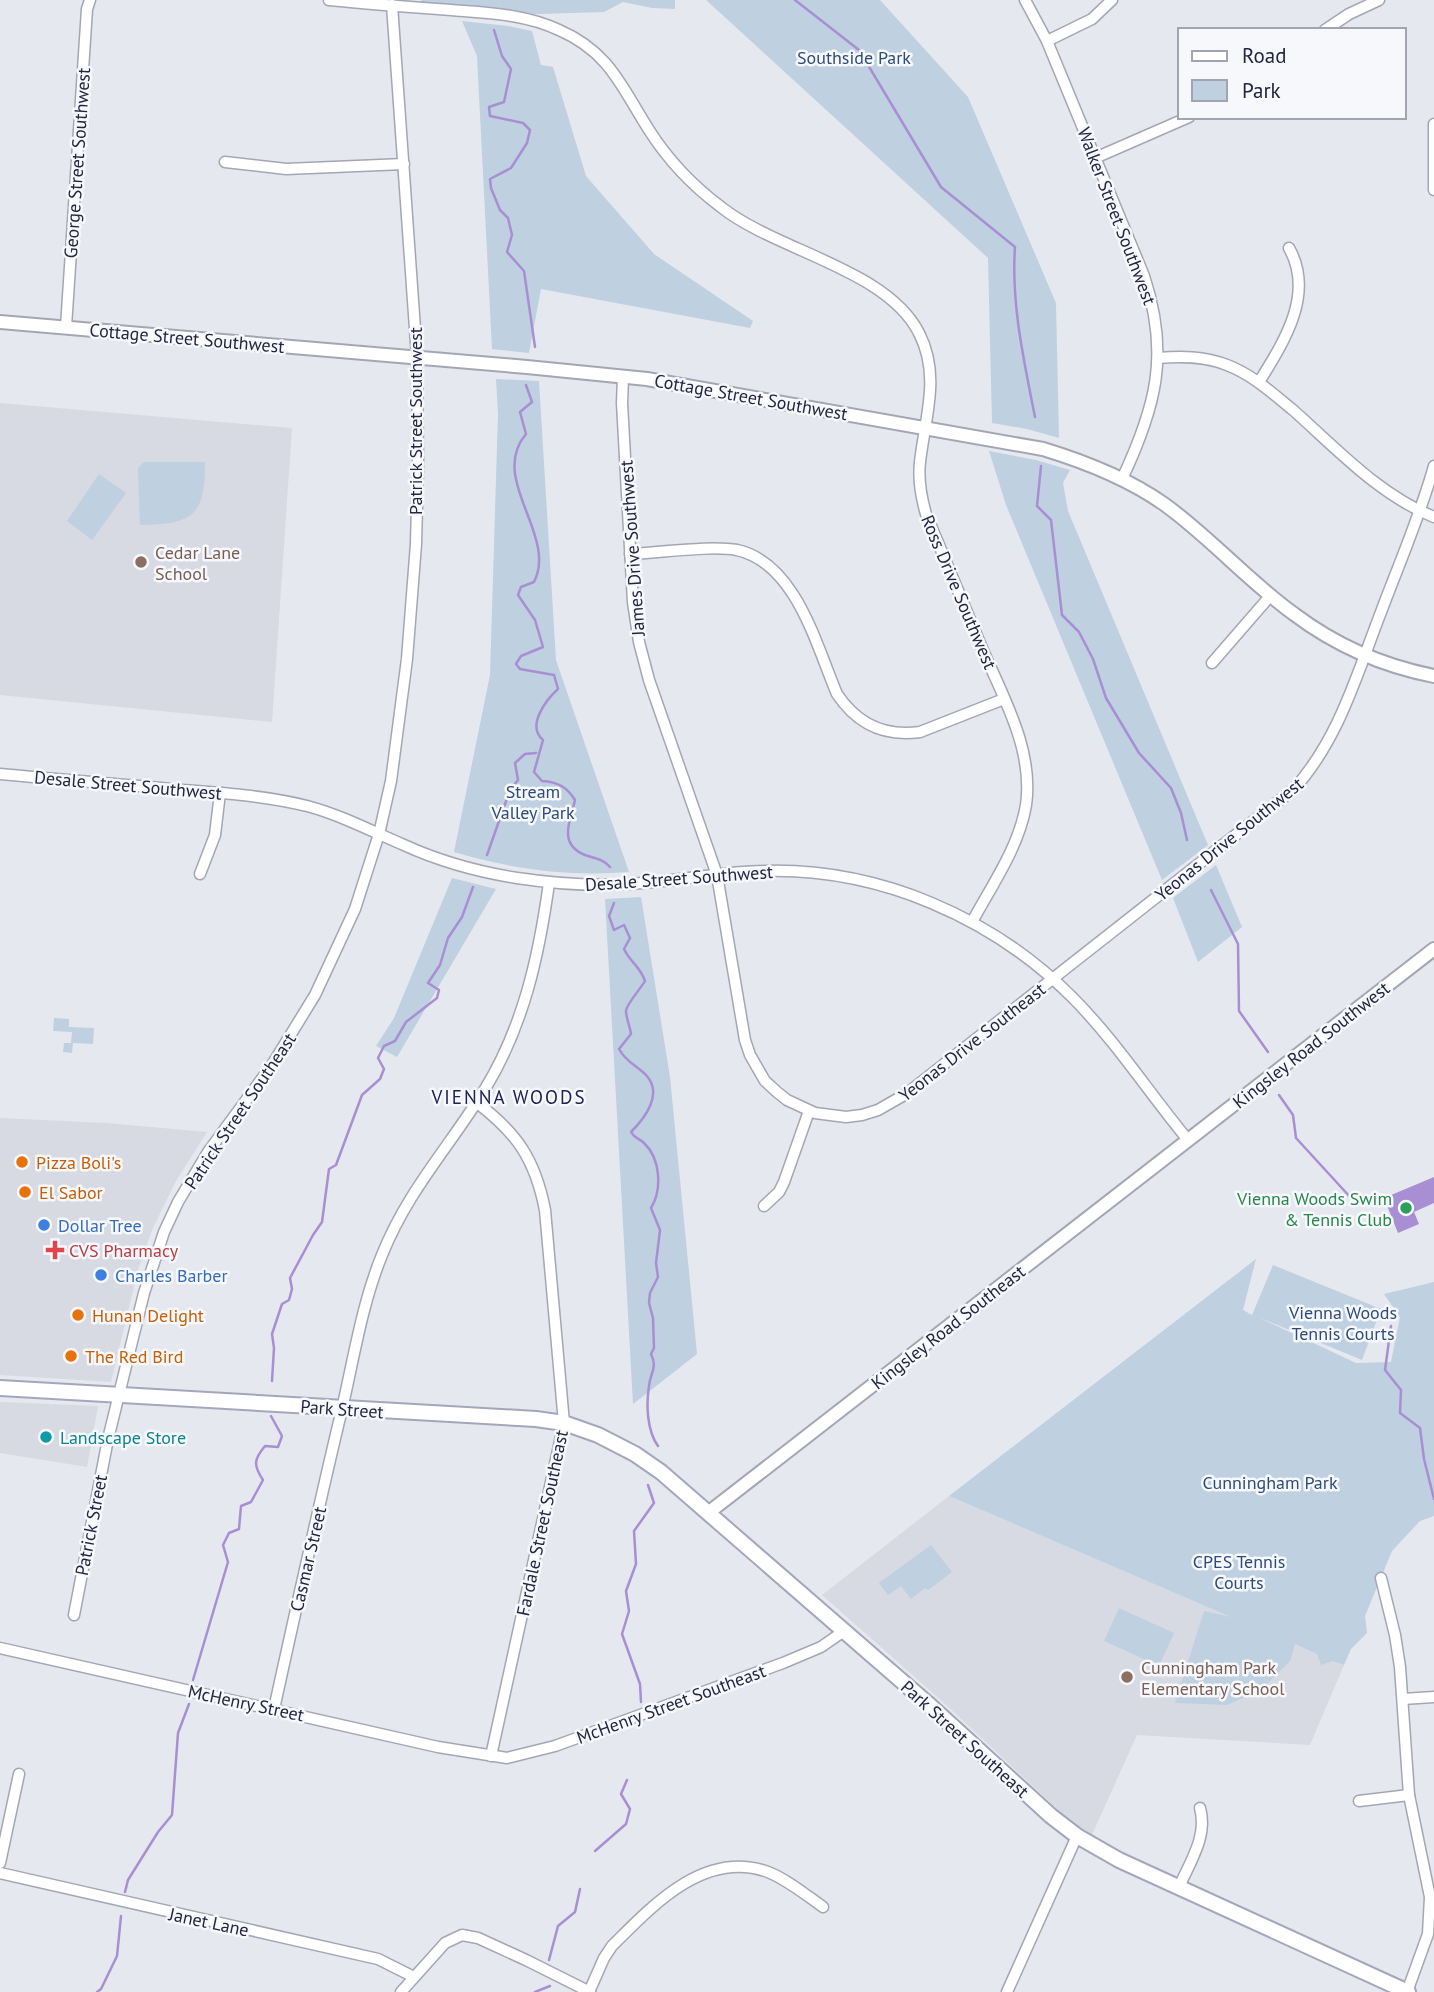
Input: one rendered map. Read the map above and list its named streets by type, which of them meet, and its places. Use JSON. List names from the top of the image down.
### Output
{
  "streets": {
    "main road": ["Park Street", "Park Street Southeast"],
    "street": [
      "George Street Southwest",
      "Walker Street Southwest",
      "Cottage Street Southwest",
      "Patrick Street Southwest",
      "James Drive Southwest",
      "Ross Drive Southwest",
      "Desale Street Southwest",
      "Yeonas Drive Southwest",
      "Yeonas Drive Southeast",
      "Kingsley Road Southwest",
      "Patrick Street Southeast",
      "Kingsley Road Southeast",
      "Fardale Street Southeast",
      "Patrick Street",
      "Casmar Street",
      "McHenry Street",
      "McHenry Street Southeast",
      "Janet Lane"
    ]
  },
  "crossings": [
    ["George Street Southwest", "Cottage Street Southwest"],
    ["Walker Street Southwest", "Cottage Street Southwest"],
    ["Cottage Street Southwest", "Patrick Street Southwest"],
    ["Cottage Street Southwest", "James Drive Southwest"],
    ["Cottage Street Southwest", "Ross Drive Southwest"],
    ["Cottage Street Southwest", "Yeonas Drive Southwest"],
    ["Patrick Street Southwest", "Ross Drive Southwest"],
    ["Patrick Street Southwest", "Desale Street Southwest"],
    ["Patrick Street Southwest", "Patrick Street Southeast"],
    ["James Drive Southwest", "Desale Street Southwest"],
    ["James Drive Southwest", "Yeonas Drive Southeast"],
    ["Ross Drive Southwest", "Desale Street Southwest"],
    ["Desale Street Southwest", "Yeonas Drive Southwest"],
    ["Desale Street Southwest", "Yeonas Drive Southeast"],
    ["Desale Street Southwest", "Kingsley Road Southwest"],
    ["Desale Street Southwest", "Patrick Street Southeast"],
    ["Desale Street Southwest", "Kingsley Road Southeast"],
    ["Desale Street Southwest", "Casmar Street"],
    ["Yeonas Drive Southwest", "Yeonas Drive Southeast"],
    ["Kingsley Road Southwest", "Kingsley Road Southeast"],
    ["Patrick Street Southeast", "Park Street"],
    ["Patrick Street Southeast", "Patrick Street"],
    ["Kingsley Road Southeast", "Park Street Southeast"],
    ["Park Street", "Fardale Street Southeast"],
    ["Park Street", "Patrick Street"],
    ["Park Street", "Casmar Street"],
    ["Park Street", "Park Street Southeast"],
    ["Fardale Street Southeast", "Casmar Street"],
    ["Fardale Street Southeast", "McHenry Street"],
    ["Fardale Street Southeast", "McHenry Street Southeast"],
    ["Fardale Street Southeast", "Park Street Southeast"],
    ["Casmar Street", "McHenry Street"],
    ["McHenry Street", "McHenry Street Southeast"],
    ["McHenry Street Southeast", "Park Street Southeast"]
  ],
  "districts": ["VIENNA WOODS"],
  "parks": [
    "Southside Park",
    "Stream Valley Park",
    "Vienna Woods Tennis Courts",
    "Cunningham Park",
    "CPES Tennis Courts"
  ],
  "places": {
    "other": [
      "Cedar Lane School",
      "Pizza Boli's",
      "El Sabor",
      "Vienna Woods Swim & Tennis Club",
      "Dollar Tree",
      "Charles Barber",
      "Hunan Delight",
      "The Red Bird",
      "Landscape Store",
      "Cunningham Park Elementary School"
    ],
    "health": ["CVS Pharmacy"]
  },
  "legend": ["Road", "Park"]
}
